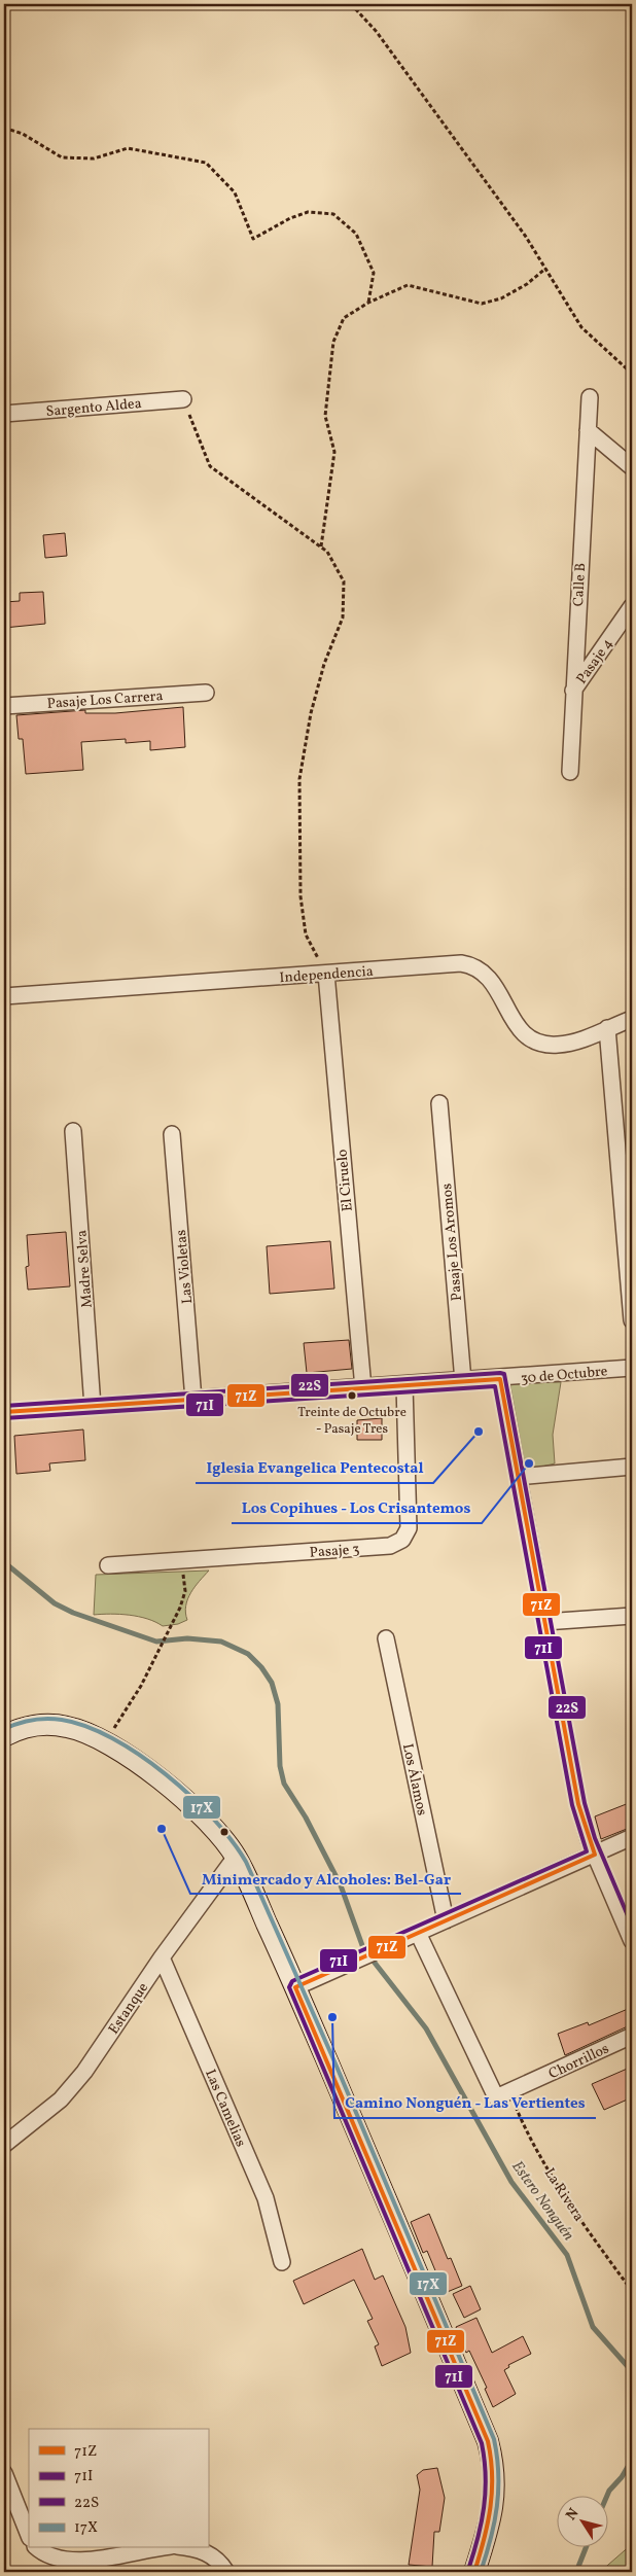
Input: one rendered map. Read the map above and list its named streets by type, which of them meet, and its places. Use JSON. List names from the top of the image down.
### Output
{
  "streets": {
    "street": [
      "Sargento Aldea",
      "Calle B",
      "Pasaje 4",
      "Pasaje Los Carrera",
      "Independencia",
      "El Ciruelo",
      "Pasaje Los Aromos",
      "Las Violetas",
      "Madre Selva",
      "30 de Octubre",
      "Pasaje 3",
      "Los Álamos",
      "Estanque",
      "Chorrillos",
      "Las Camelias"
    ],
    "path": ["La Rivera"]
  },
  "crossings": [
    ["Calle B", "Pasaje 4"],
    ["Independencia", "El Ciruelo"],
    ["El Ciruelo", "30 de Octubre"],
    ["Pasaje Los Aromos", "30 de Octubre"],
    ["Las Violetas", "30 de Octubre"],
    ["Madre Selva", "30 de Octubre"],
    ["30 de Octubre", "Pasaje 3"],
    ["Estanque", "Las Camelias"],
    ["Chorrillos", "La Rivera"]
  ],
  "water": ["Estero Nonguén"],
  "places": [
    "Treinte de Octubre - Pasaje Tres",
    "Iglesia Evangelica Pentecostal",
    "Los Copihues - Los Crisantemos",
    "Minimercado y Alcoholes: Bel-Gar",
    "Camino Nonguén - Las Vertientes"
  ],
  "lines": [
    "transit line 22S",
    "transit line 71Z",
    "transit line 71I",
    "transit line 17X"
  ],
  "legend": [
    "71Z",
    "71I",
    "22S",
    "17X"
  ],
  "north": "top left"
}
